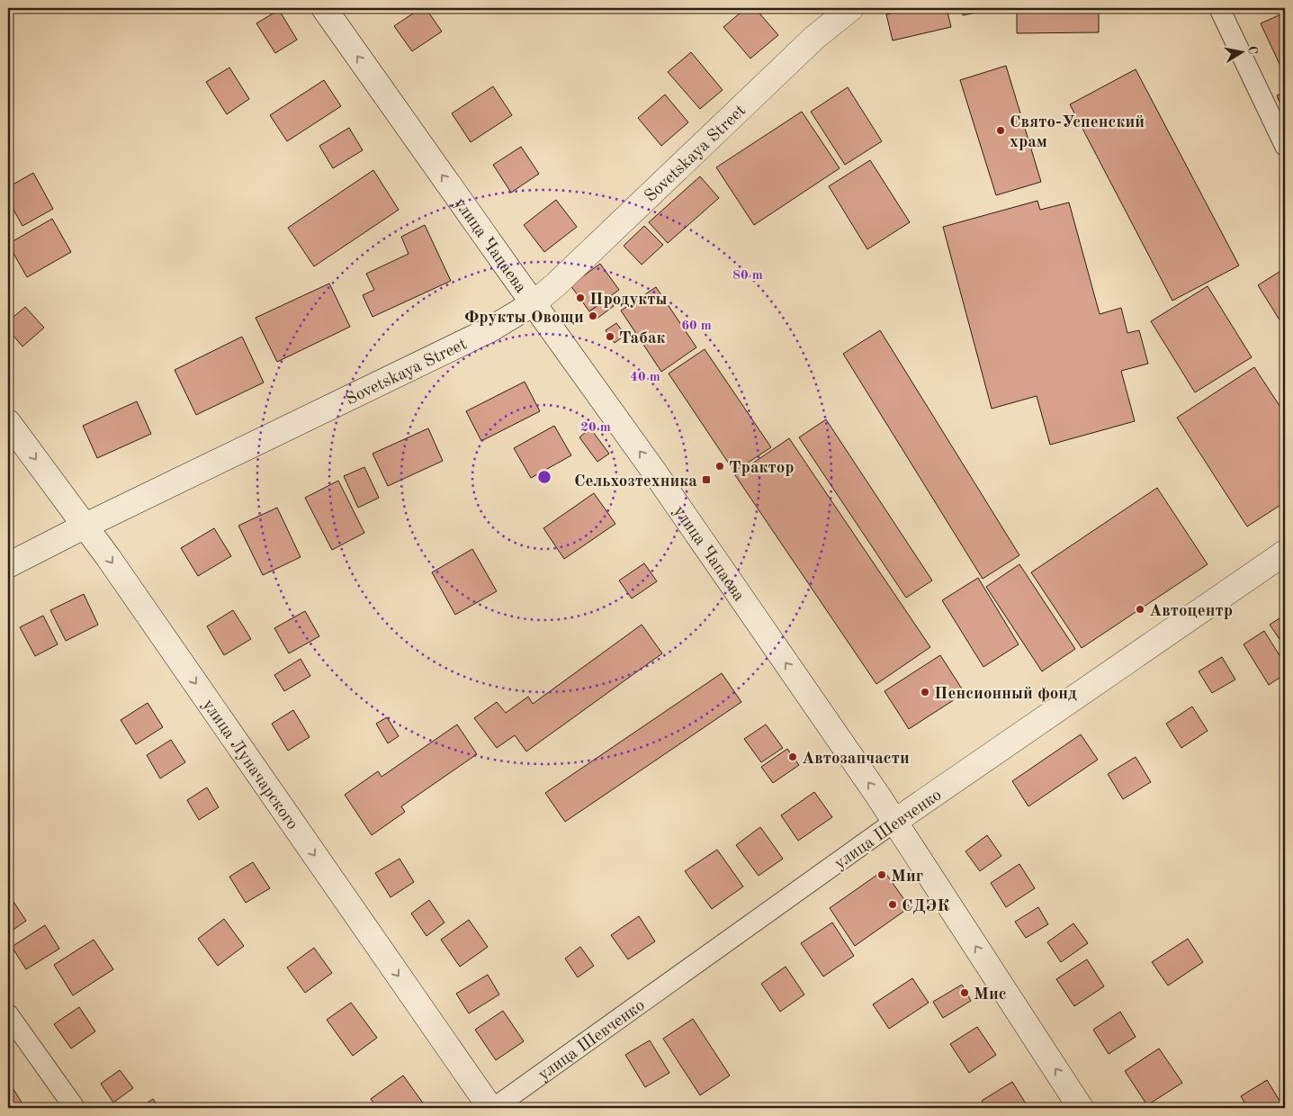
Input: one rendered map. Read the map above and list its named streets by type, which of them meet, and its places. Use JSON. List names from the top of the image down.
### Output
{
  "streets": {
    "main road": [
      "Sovetskaya Street",
      "улица Чапаева",
      "улица Луначарского",
      "улица Шевченко"
    ]
  },
  "crossings": [
    ["Sovetskaya Street", "улица Чапаева"],
    ["Sovetskaya Street", "улица Луначарского"],
    ["улица Чапаева", "улица Шевченко"]
  ],
  "one_way": ["улица Чапаева", "улица Луначарского"],
  "places": {
    "other": [
      "Свято-Успенский храм",
      "Продукты",
      "Фрукты Овощи",
      "Табак",
      "Трактор",
      "Автоцентр",
      "Пенсионный фонд",
      "Автозапчасти",
      "Миг",
      "СДЭК",
      "Мис"
    ],
    "transit": ["Сельхозтехника"]
  },
  "north": "right",
  "rings": [
    "80 m",
    "60 m",
    "40 m",
    "20 m"
  ]
}
